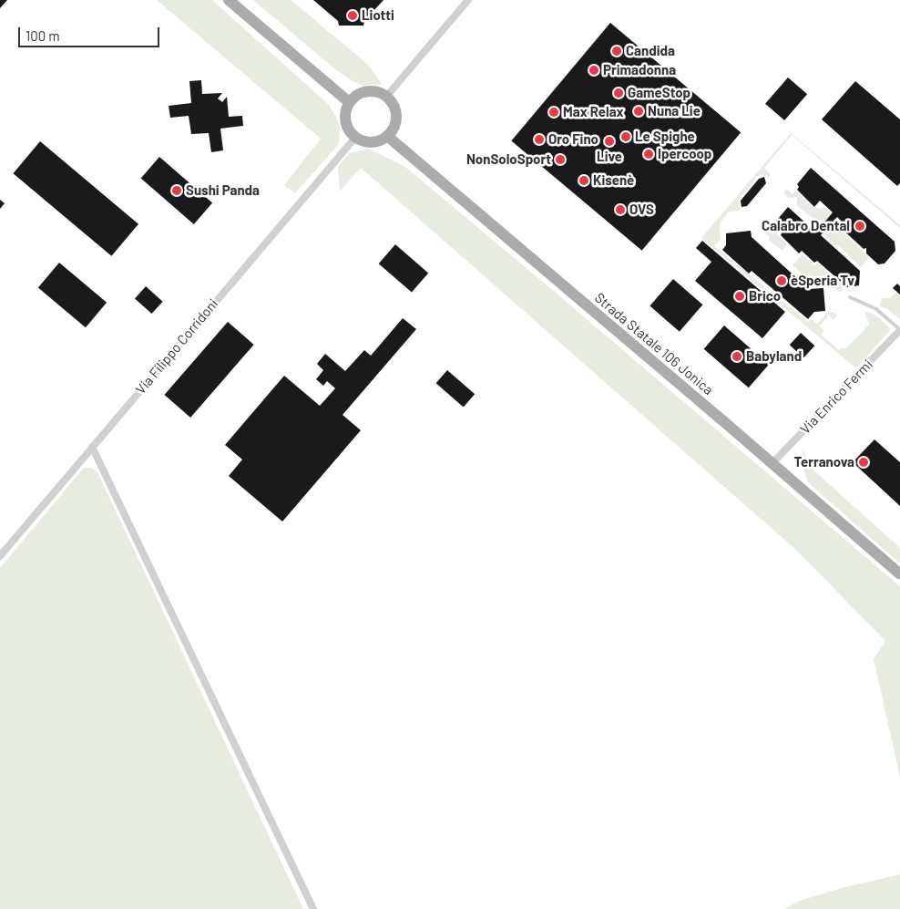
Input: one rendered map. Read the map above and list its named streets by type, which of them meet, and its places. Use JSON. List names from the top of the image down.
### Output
{
  "streets": {
    "main road": ["Strada Statale 106 Jonica"],
    "street": ["Via Filippo Corridoni", "Via Enrico Fermi"]
  },
  "crossings": [
    ["Strada Statale 106 Jonica", "Via Filippo Corridoni"],
    ["Strada Statale 106 Jonica", "Via Enrico Fermi"]
  ],
  "places": [
    "Liotti",
    "Candida",
    "Primadonna",
    "GameStop",
    "Nuna Lie",
    "Max Relax",
    "Le Spighe",
    "Oro Fino",
    "Live",
    "Ipercoop",
    "NonSoloSport",
    "Kisenè",
    "Sushi Panda",
    "OVS",
    "Calabro Dental",
    "èSperia Tv",
    "Brico",
    "Babyland",
    "Terranova"
  ],
  "scale_bar": "100 m"
}
